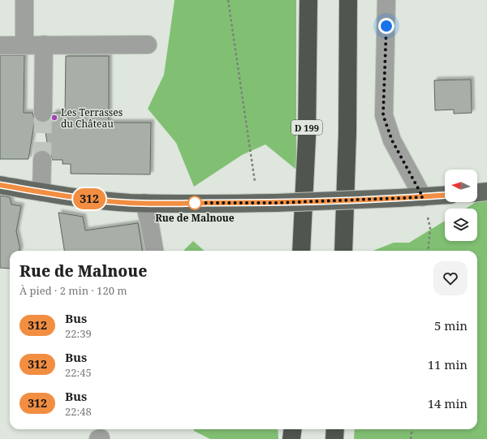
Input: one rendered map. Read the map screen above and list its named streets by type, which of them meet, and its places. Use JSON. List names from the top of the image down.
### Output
{
  "streets": {
    "highway": ["D 199"]
  },
  "places": ["Les Terrasses du Château", "Rue de Malnoue"],
  "lines": ["bus line 312"],
  "north": "left",
  "page": {
    "on_map": "312",
    "heading": ["Rue de Malnoue", "À pied · 2 min · 120 m"],
    "list": [
      {
        "mark": "312",
        "name": "Bus",
        "note": "22:39",
        "value": "5 min"
      },
      {
        "mark": "312",
        "name": "Bus",
        "note": "22:45",
        "value": "11 min"
      },
      {
        "mark": "312",
        "name": "Bus",
        "note": "22:48",
        "value": "14 min"
      }
    ]
  }
}
